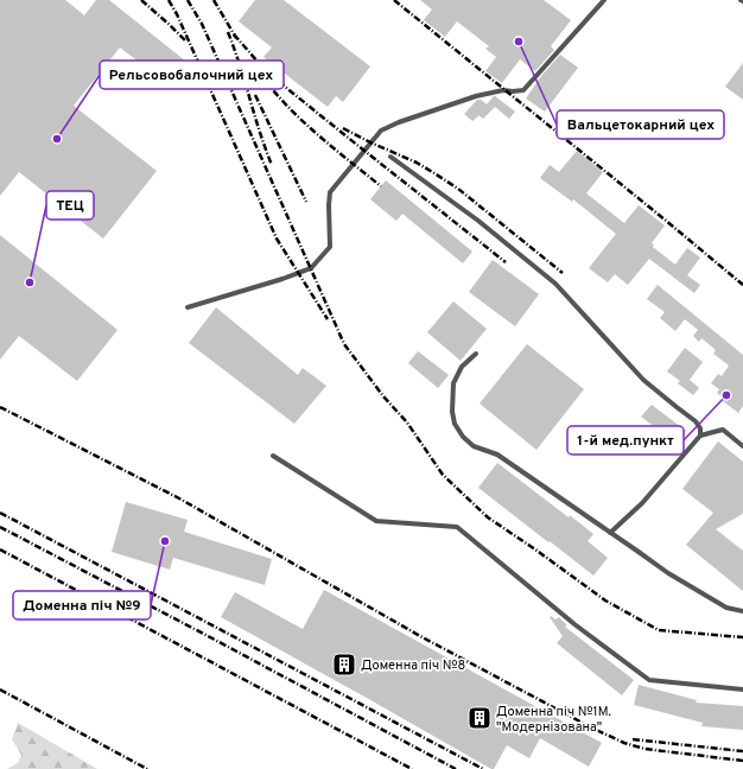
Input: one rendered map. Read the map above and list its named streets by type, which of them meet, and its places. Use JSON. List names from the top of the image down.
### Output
{
  "places": {
    "other": [
      "Вальцетокарний цех",
      "Рельсовобалочний цех",
      "ТЕЦ",
      "1-й мед.пункт",
      "Доменна піч №9"
    ],
    "building": ["Доменна піч №8", "Доменна піч №1М. \"Модернізована\""]
  }
}
